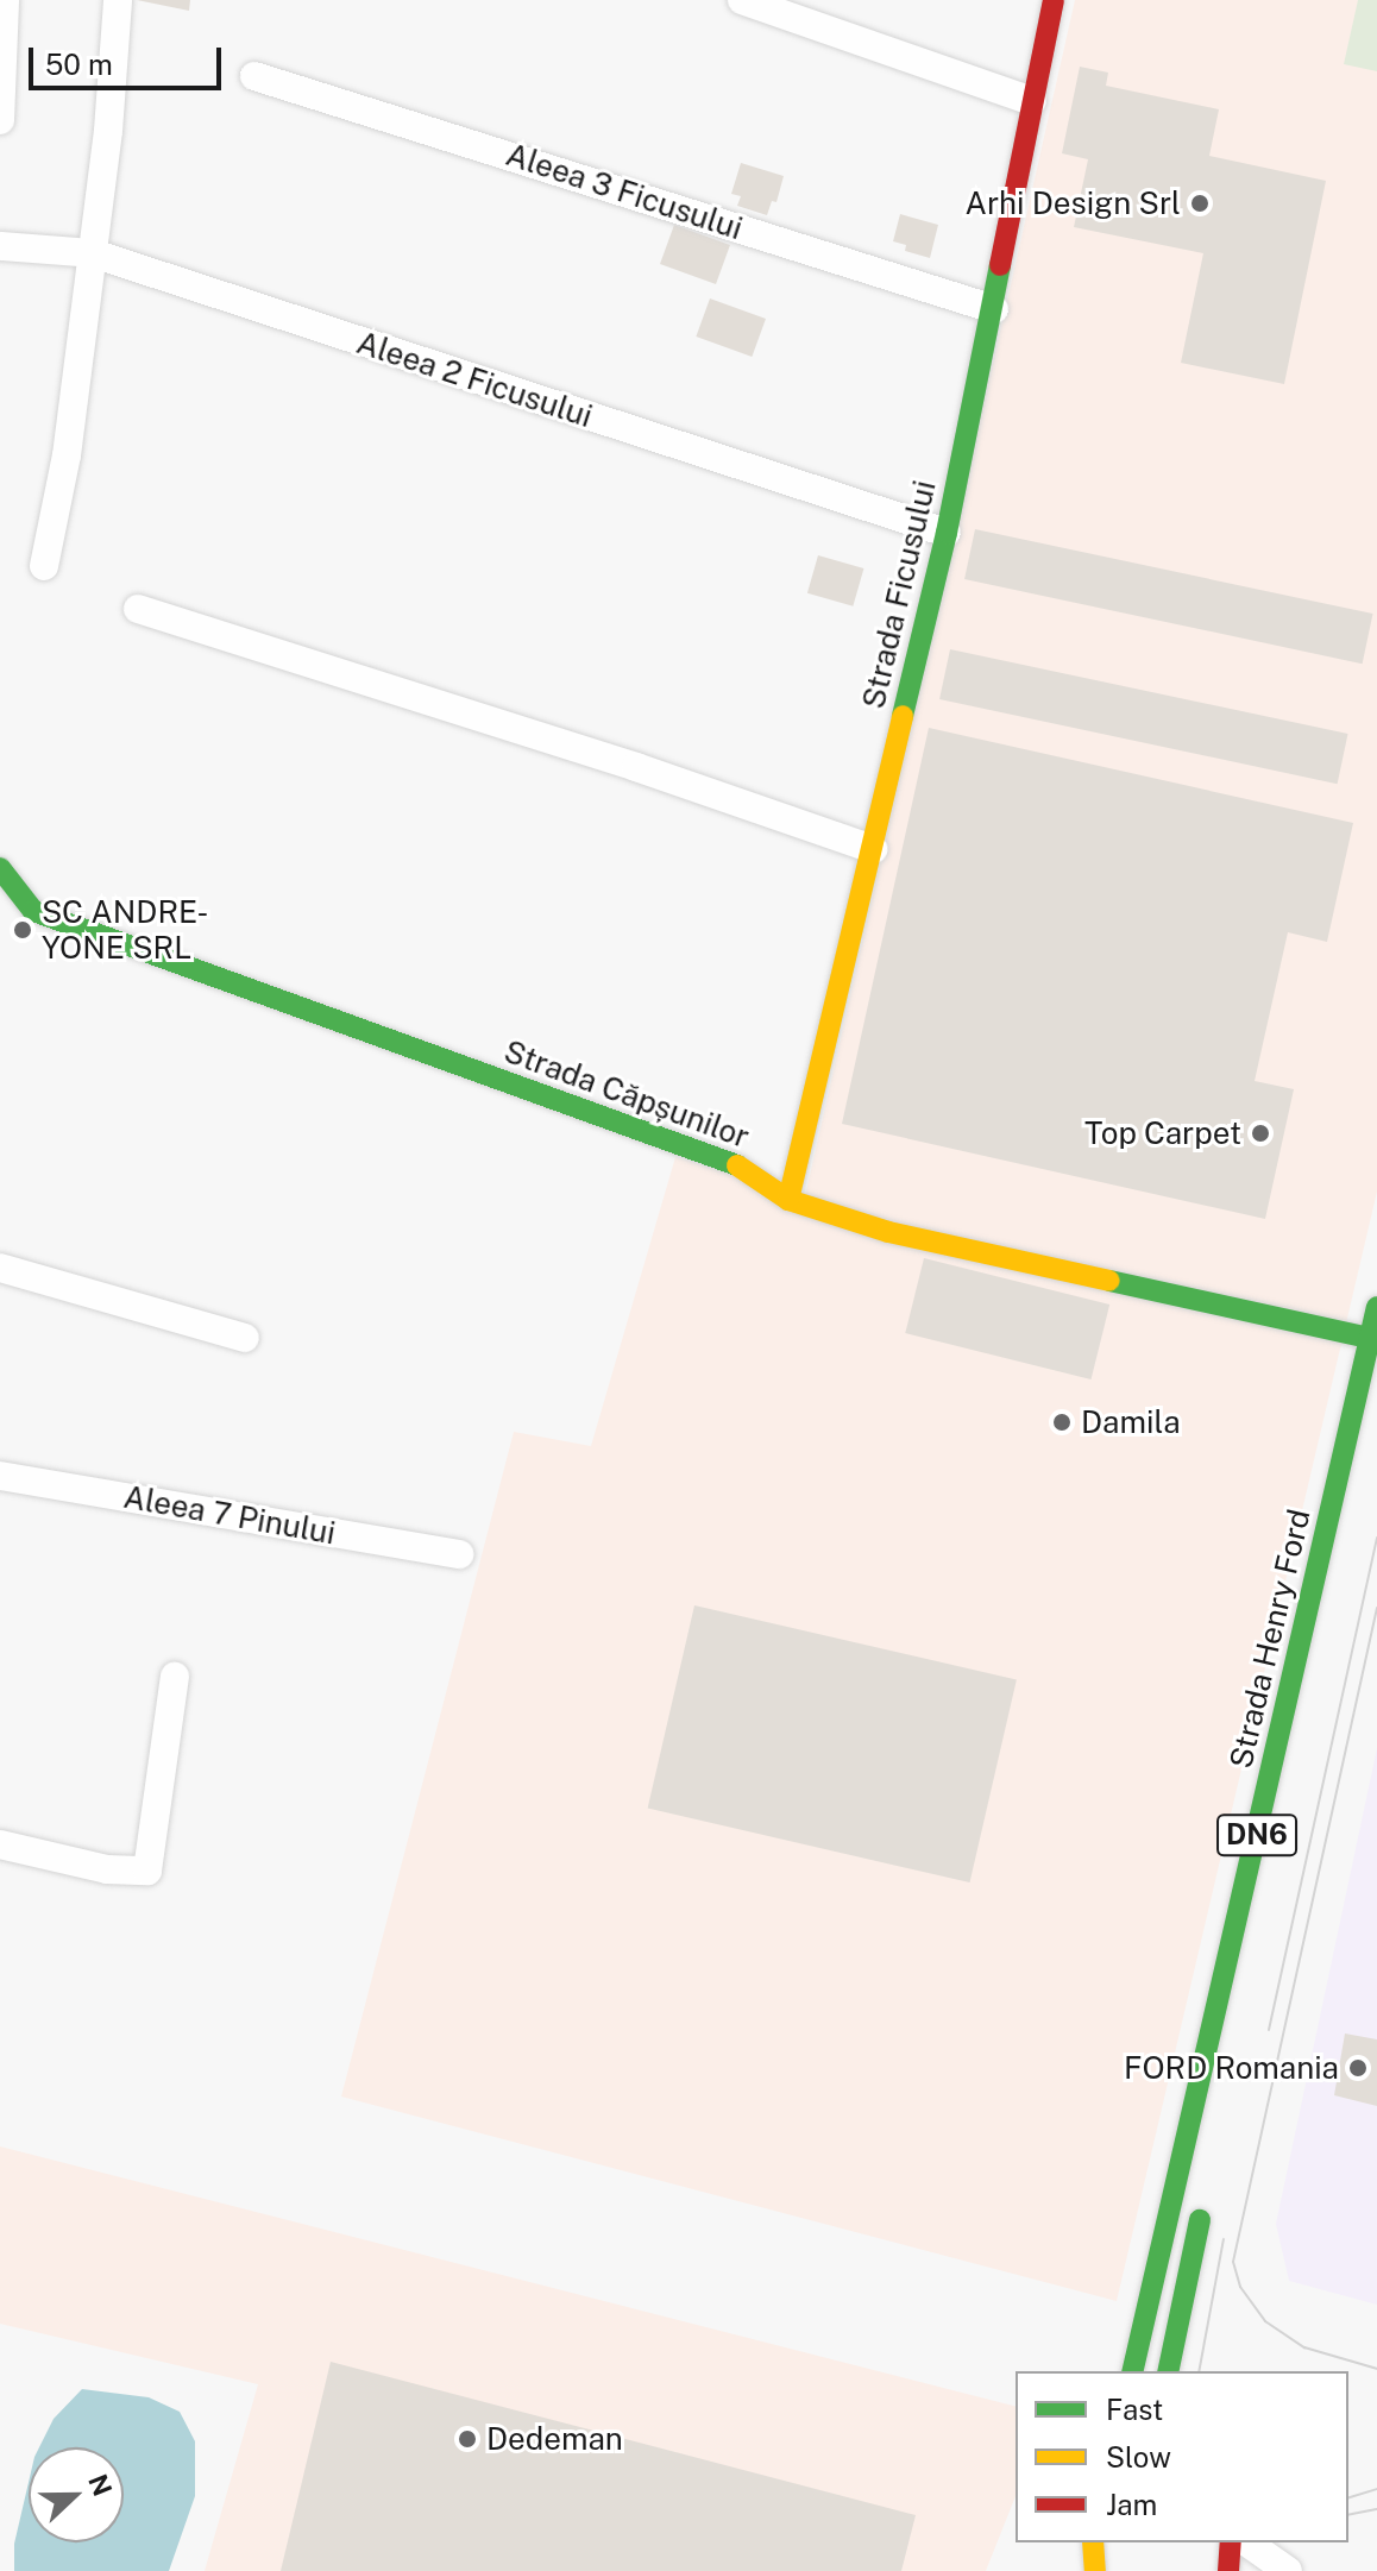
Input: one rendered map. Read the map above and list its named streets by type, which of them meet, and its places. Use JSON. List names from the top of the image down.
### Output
{
  "streets": {
    "street": [
      "Aleea 3 Ficusului",
      "Aleea 2 Ficusului",
      "Strada Ficusului",
      "Strada Căpșunilor",
      "Aleea 7 Pinului",
      "Strada Henry Ford",
      "DN6"
    ]
  },
  "crossings": [
    ["Aleea 3 Ficusului", "Strada Ficusului"],
    ["Aleea 2 Ficusului", "Strada Ficusului"],
    ["Strada Ficusului", "Strada Căpșunilor"],
    ["Strada Căpșunilor", "Strada Henry Ford"]
  ],
  "places": [
    "Arhi Design Srl",
    "SC ANDRE- YONE SRL",
    "Top Carpet",
    "Damila",
    "FORD Romania",
    "Dedeman"
  ],
  "legend": ["Fast", "Slow", "Jam"],
  "scale_bar": "50 m",
  "north": "right"
}
